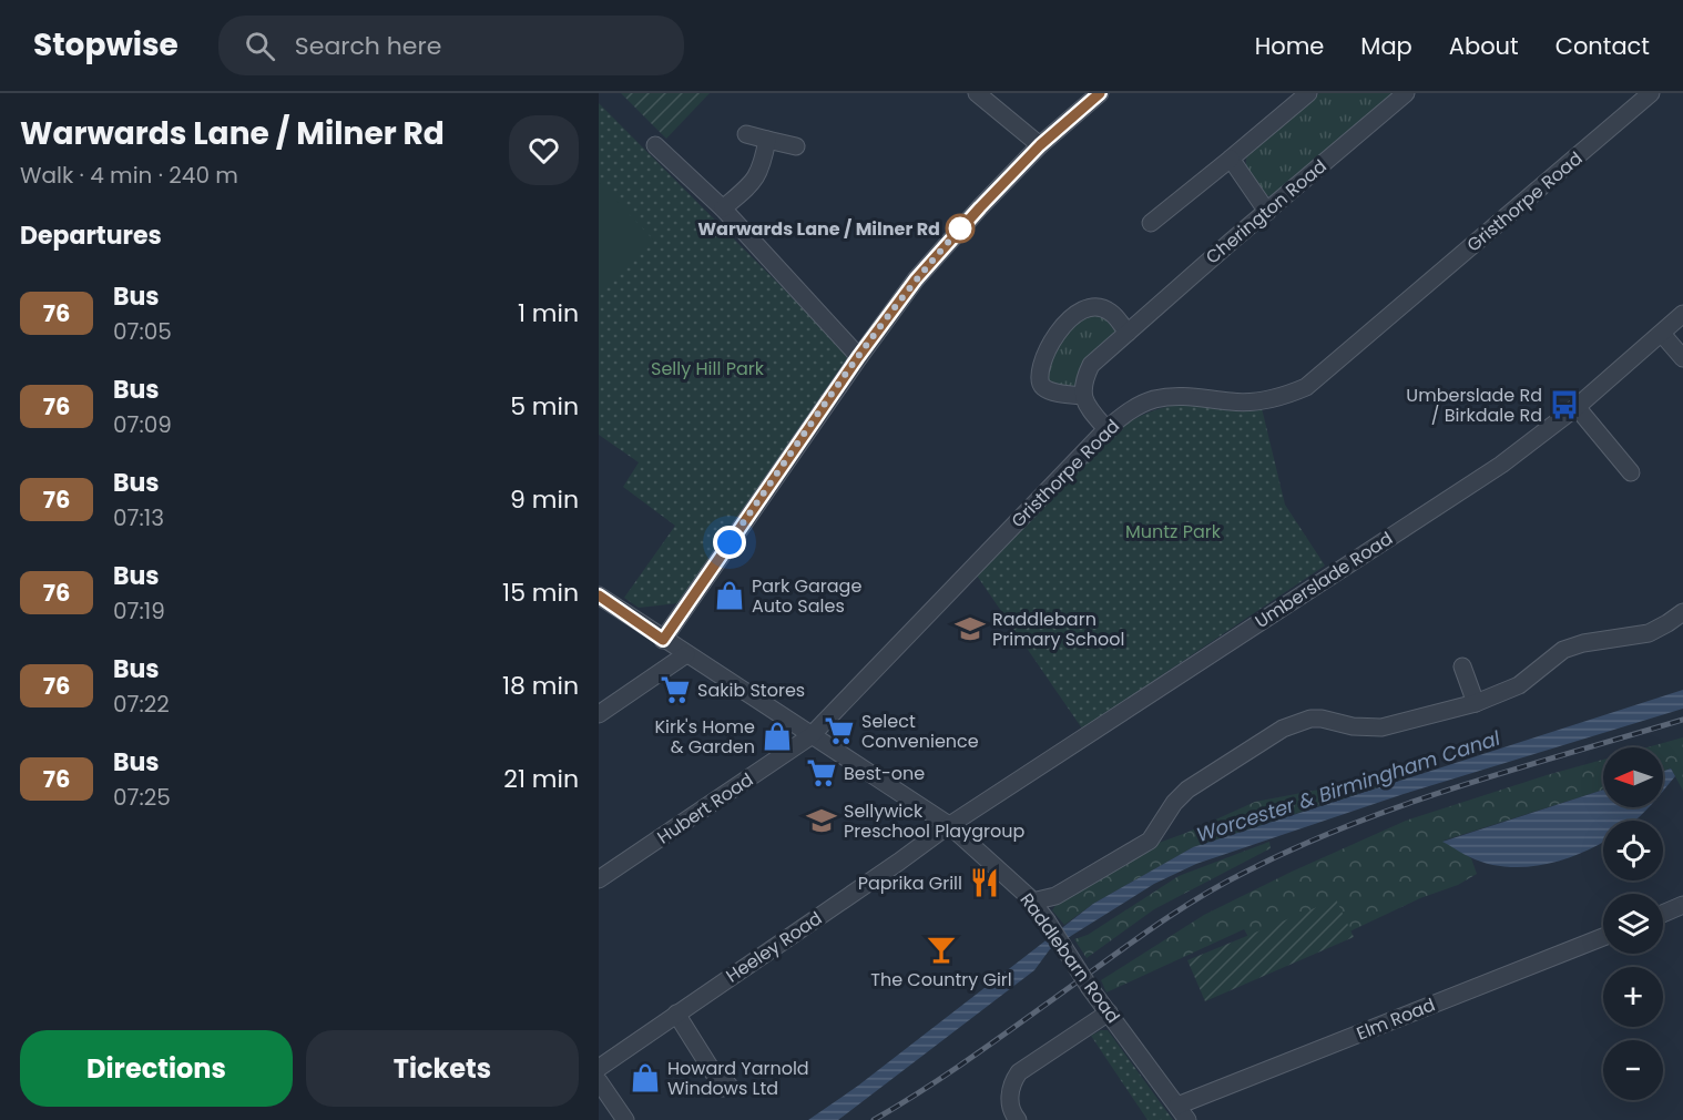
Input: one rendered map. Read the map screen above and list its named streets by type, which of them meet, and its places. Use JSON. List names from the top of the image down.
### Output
{
  "streets": {
    "street": [
      "Gristhorpe Road",
      "Cherington Road",
      "Umberslade Road",
      "Hubert Road",
      "Heeley Road",
      "Raddlebarn Road",
      "Elm Road"
    ]
  },
  "crossings": [
    ["Gristhorpe Road", "Hubert Road"],
    ["Gristhorpe Road", "Raddlebarn Road"],
    ["Umberslade Road", "Heeley Road"],
    ["Umberslade Road", "Raddlebarn Road"],
    ["Hubert Road", "Raddlebarn Road"],
    ["Heeley Road", "Raddlebarn Road"],
    ["Raddlebarn Road", "Elm Road"]
  ],
  "water": ["Worcester & Birmingham Canal"],
  "parks": ["Selly Hill Park", "Muntz Park"],
  "places": {
    "other": ["Warwards Lane / Milner Rd"],
    "bus stop": ["Umberslade Rd / Birkdale Rd"],
    "shop": ["Park Garage Auto Sales", "Kirk's Home & Garden", "Howard Yarnold Windows Ltd"],
    "school or university": ["Raddlebarn Primary School", "Sellywick Preschool Playgroup"],
    "supermarket": ["Sakib Stores", "Select Convenience", "Best-one"],
    "restaurant": ["Paprika Grill"],
    "bar": ["The Country Girl"]
  },
  "lines": ["bus line 76"],
  "north": "left",
  "page": {
    "header": "Stopwise",
    "search": "Search here",
    "nav": [
      "Home",
      "Map",
      "About",
      "Contact"
    ],
    "heading": [
      ["Warwards Lane / Milner Rd", "Walk · 4 min · 240 m"],
      "Departures"
    ],
    "list": [
      {
        "mark": "76",
        "name": "Bus",
        "note": "07:05",
        "value": "1 min"
      },
      {
        "mark": "76",
        "name": "Bus",
        "note": "07:09",
        "value": "5 min"
      },
      {
        "mark": "76",
        "name": "Bus",
        "note": "07:13",
        "value": "9 min"
      },
      {
        "mark": "76",
        "name": "Bus",
        "note": "07:19",
        "value": "15 min"
      },
      {
        "mark": "76",
        "name": "Bus",
        "note": "07:22",
        "value": "18 min"
      },
      {
        "mark": "76",
        "name": "Bus",
        "note": "07:25",
        "value": "21 min"
      }
    ],
    "map_buttons": ["+", "−"],
    "buttons": ["Directions", "Tickets"]
  }
}
